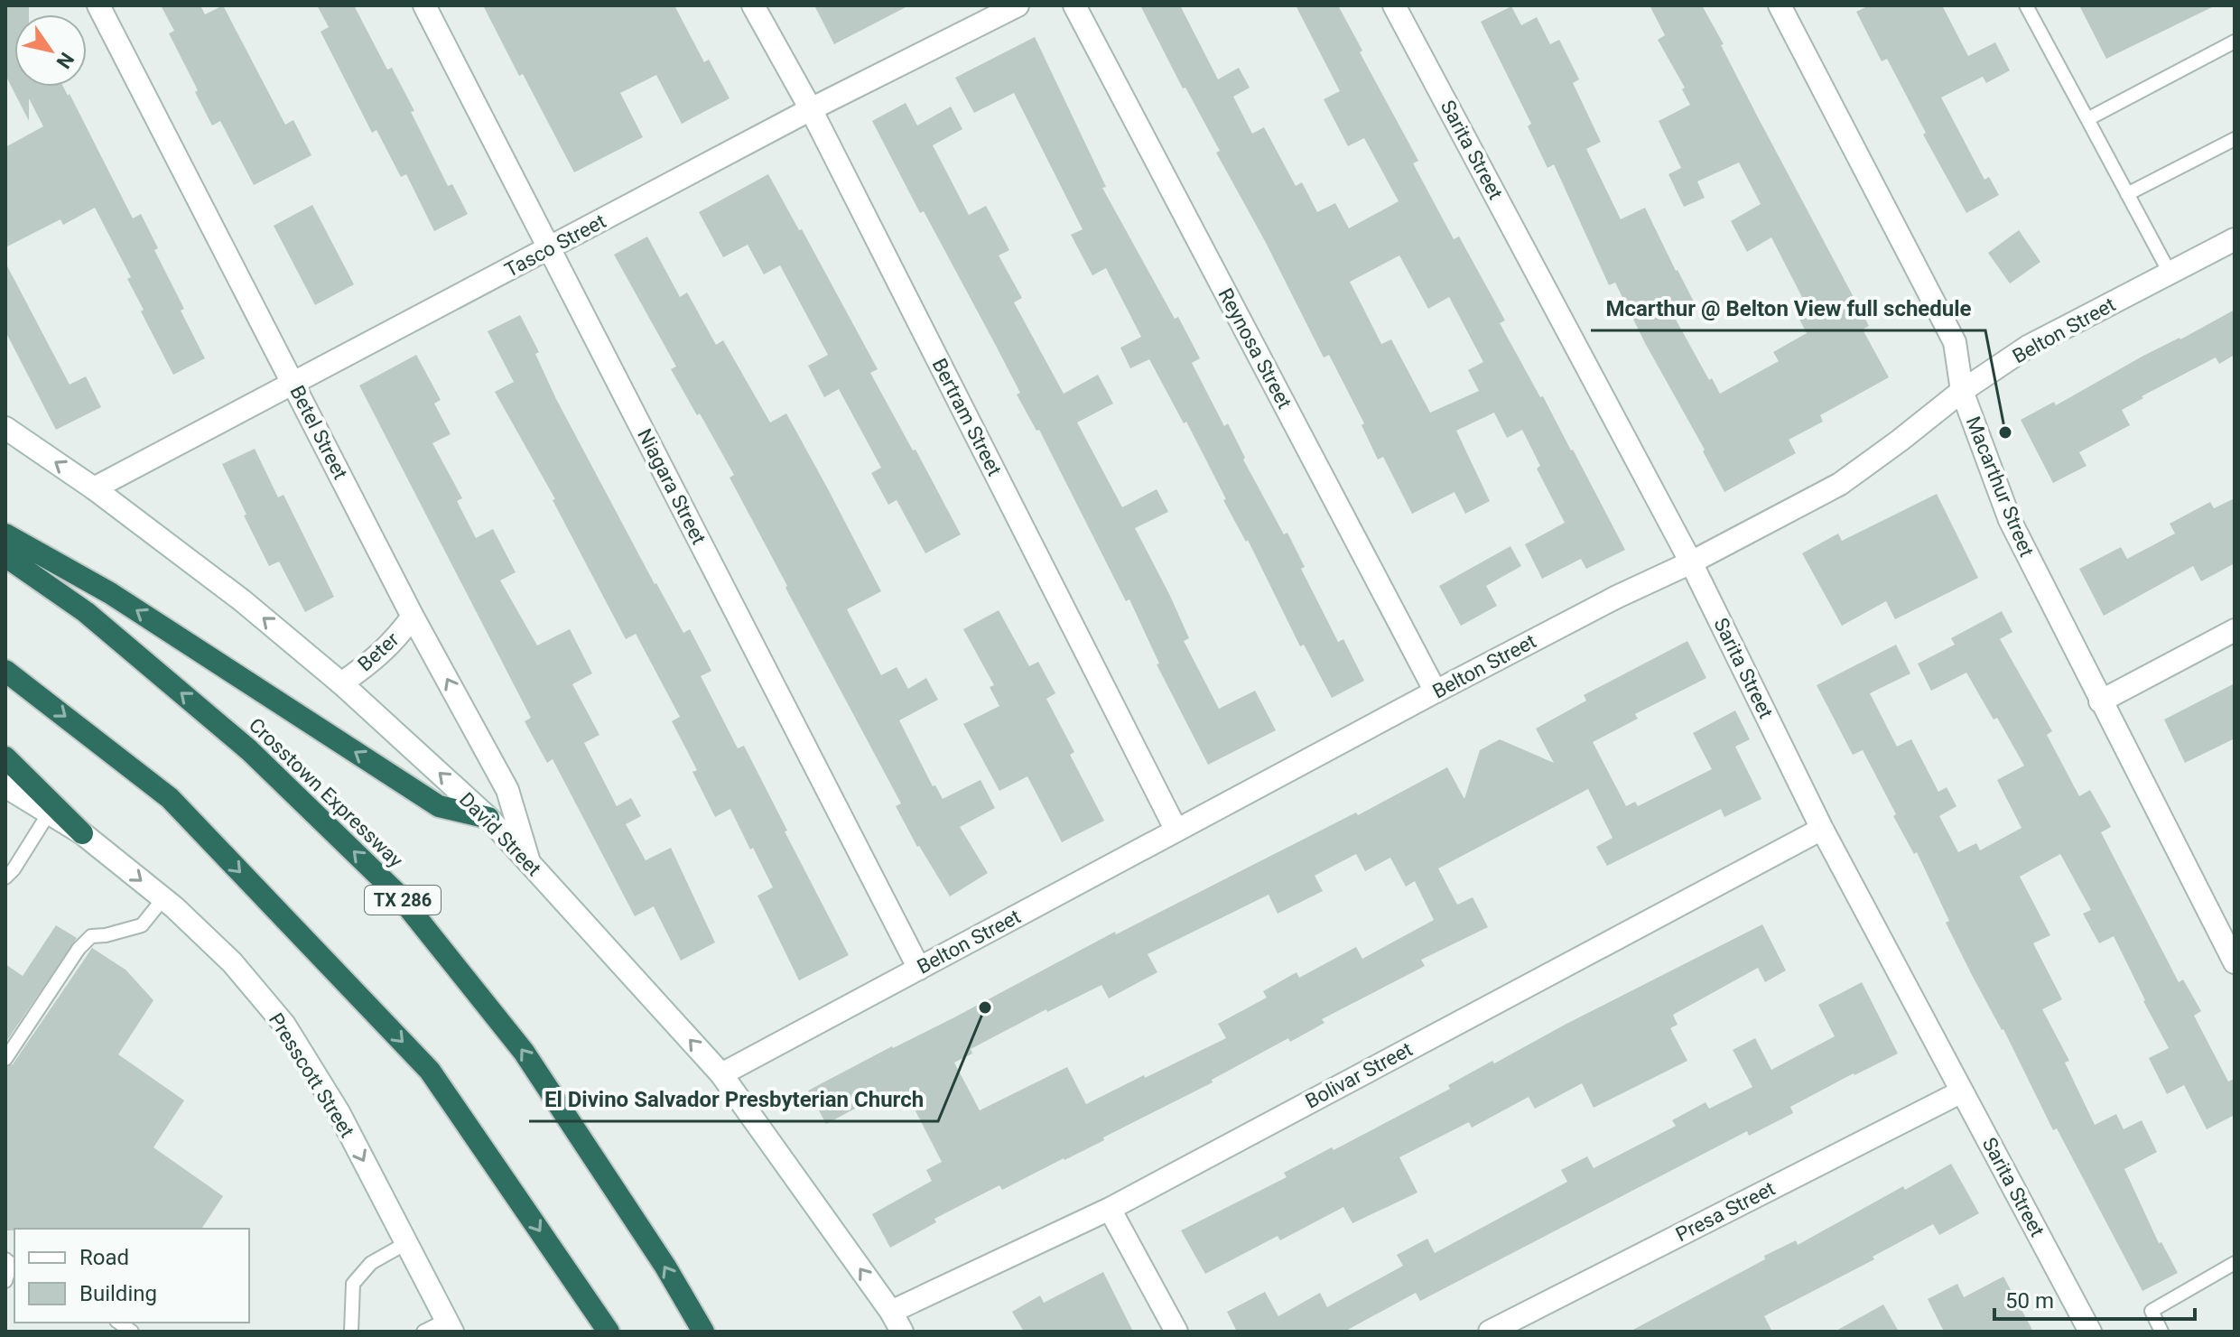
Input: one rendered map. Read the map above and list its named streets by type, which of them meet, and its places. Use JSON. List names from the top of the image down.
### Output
{
  "streets": {
    "highway": ["Crosstown Expressway", "TX 286"],
    "street": [
      "Sarita Street",
      "Tasco Street",
      "Belton Street",
      "Reynosa Street",
      "Bertram Street",
      "Betel Street",
      "Niagara Street",
      "Macarthur Street",
      "Beter",
      "David Street",
      "Presscott Street",
      "Bolivar Street",
      "Presa Street"
    ]
  },
  "crossings": [
    ["Sarita Street", "Belton Street"],
    ["Sarita Street", "Bolivar Street"],
    ["Sarita Street", "Presa Street"],
    ["Tasco Street", "Bertram Street"],
    ["Tasco Street", "Betel Street"],
    ["Tasco Street", "Niagara Street"],
    ["Tasco Street", "David Street"],
    ["Belton Street", "Reynosa Street"],
    ["Belton Street", "Bertram Street"],
    ["Belton Street", "Niagara Street"],
    ["Belton Street", "Macarthur Street"],
    ["Belton Street", "David Street"],
    ["Betel Street", "Beter"],
    ["Betel Street", "David Street"],
    ["Beter", "David Street"],
    ["David Street", "Bolivar Street"]
  ],
  "one_way": ["David Street", "Presscott Street"],
  "places": ["Mcarthur @ Belton View full schedule", "El Divino Salvador Presbyterian Church"],
  "legend": ["Road", "Building"],
  "scale_bar": "50 m",
  "north": "bottom right"
}
